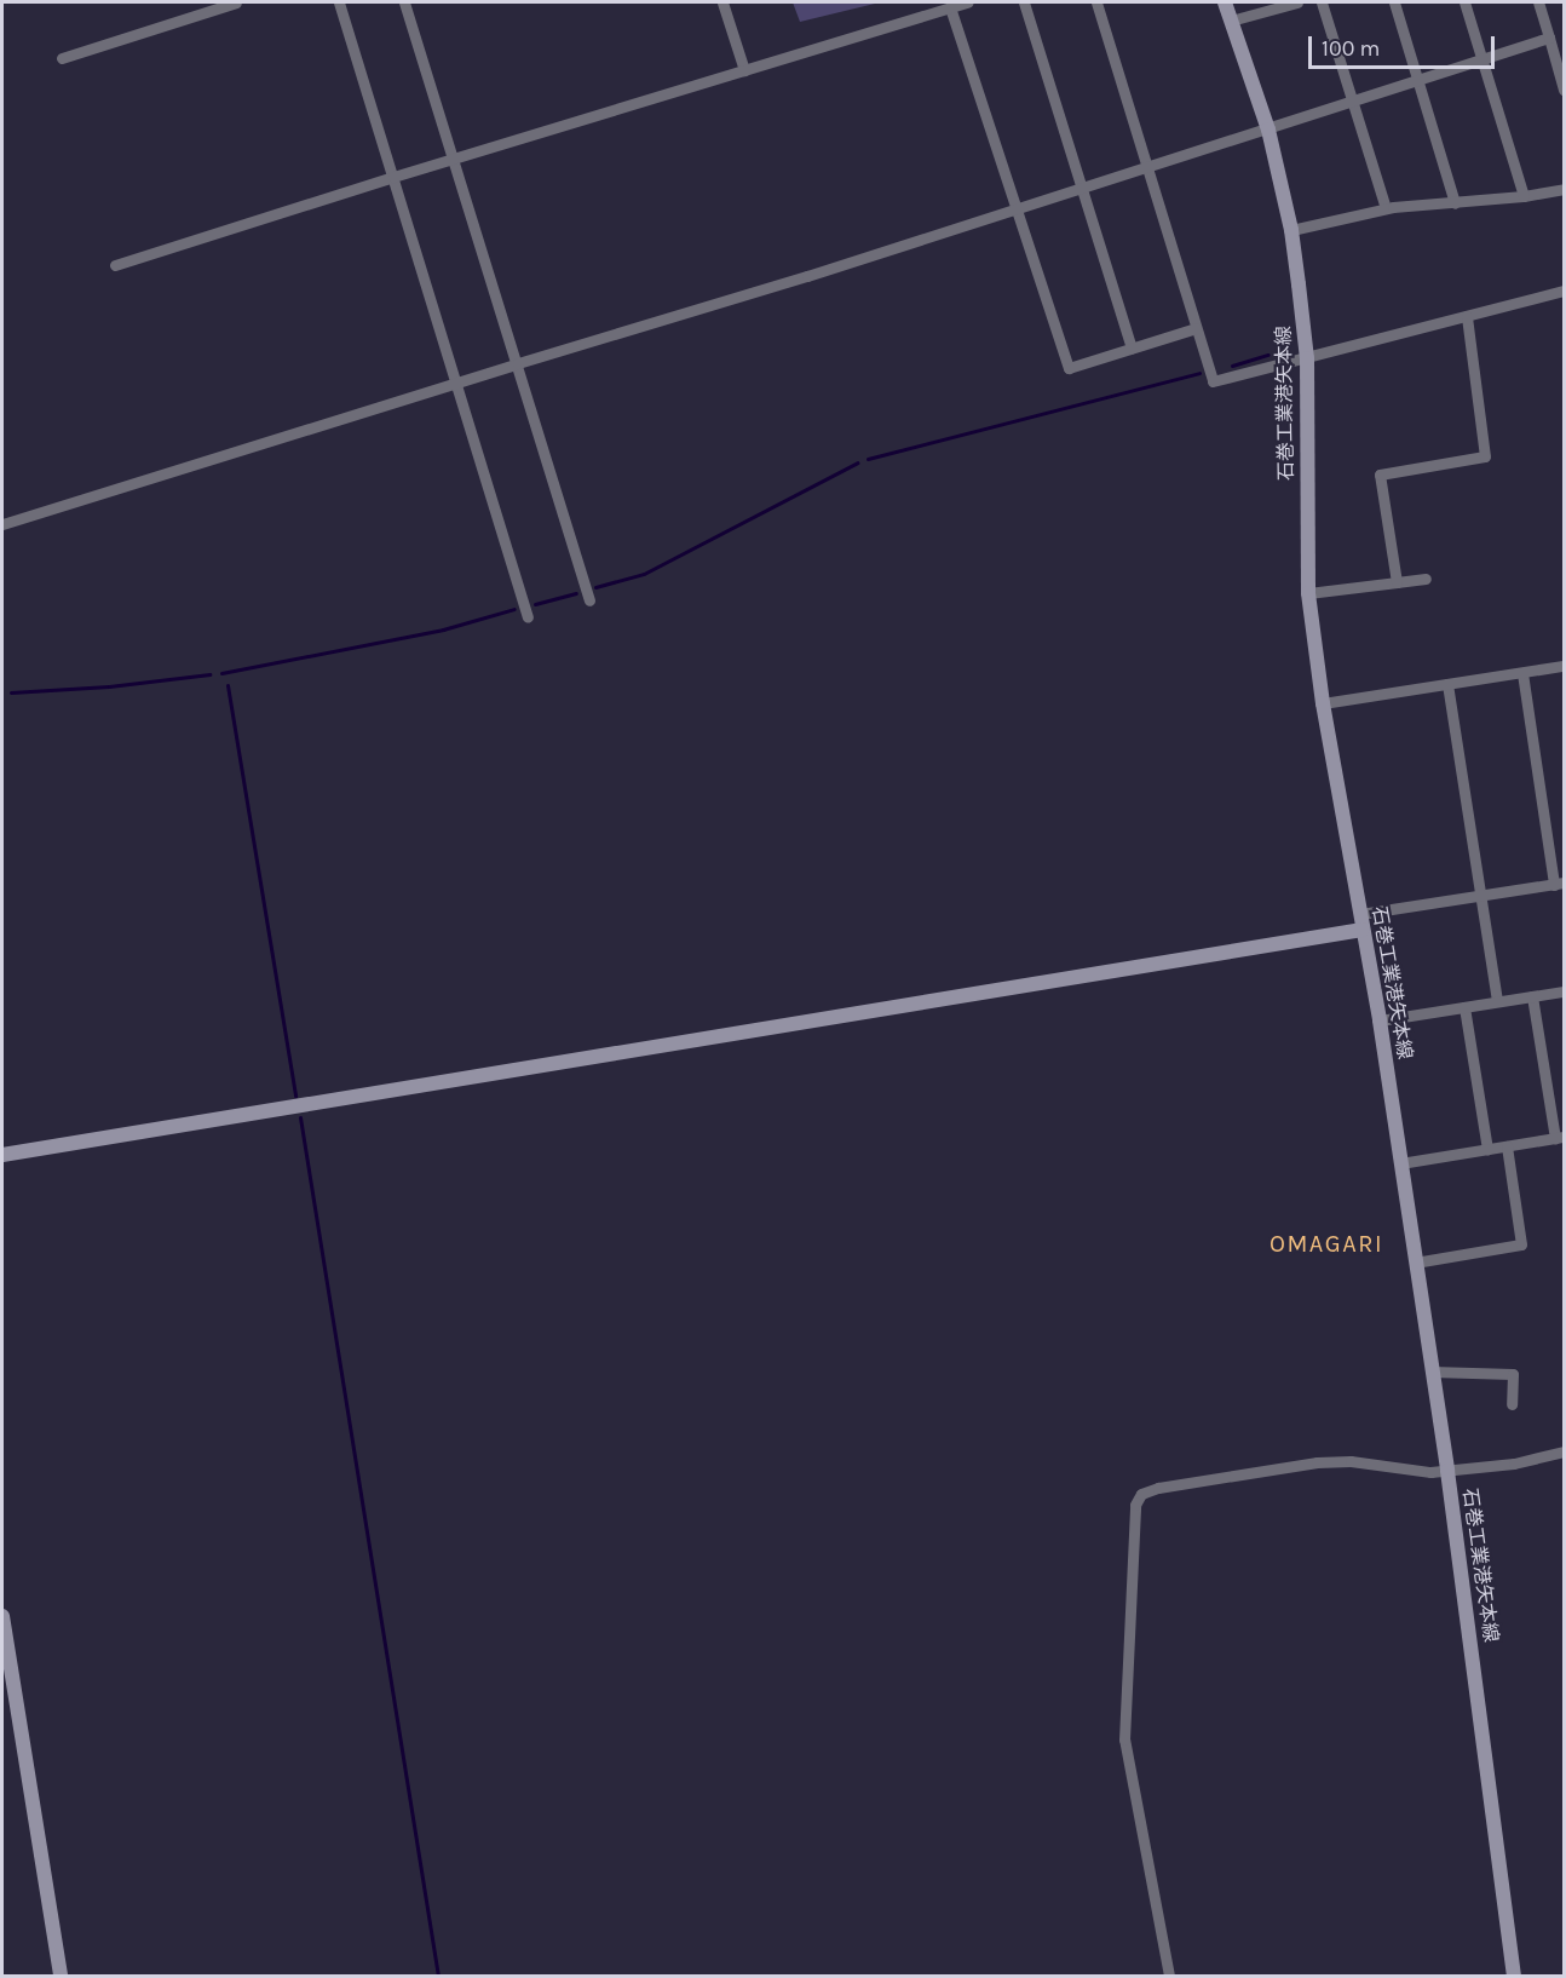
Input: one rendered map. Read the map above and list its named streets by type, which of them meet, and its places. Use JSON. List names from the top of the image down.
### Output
{
  "streets": {
    "main road": ["石巻工業港矢本線"]
  },
  "districts": ["OMAGARI"],
  "scale_bar": "100 m"
}
